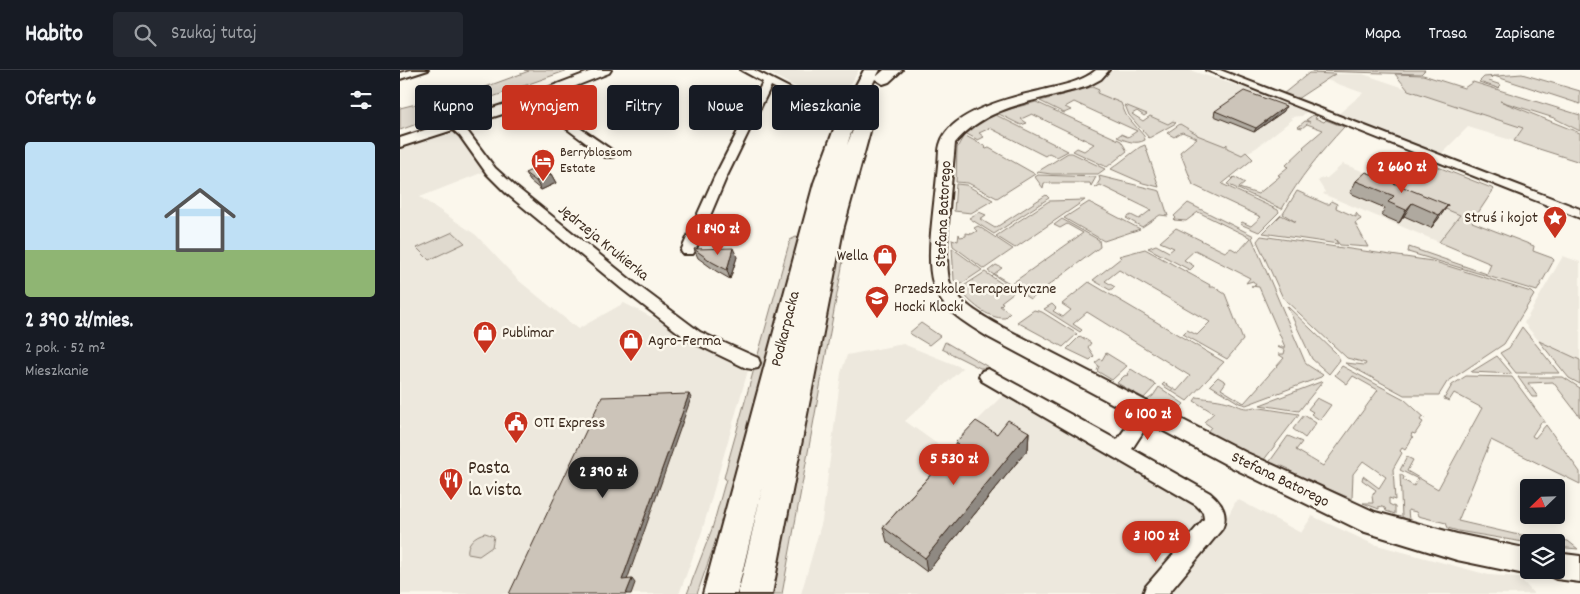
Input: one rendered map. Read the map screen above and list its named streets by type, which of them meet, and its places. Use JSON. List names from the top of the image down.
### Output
{
  "streets": {
    "main road": ["Podkarpacka"],
    "street": ["Stefana Batorego", "Jędrzeja Krukierka"]
  },
  "places": {
    "hotel": ["Berryblossom Estate"],
    "place": ["Struś i kojot"],
    "shop": ["Wella", "Publimar", "Agro-Ferma"],
    "school or university": ["Przedszkole Terapeutyczne Hocki Klocki"],
    "public building": ["OTI Express"],
    "restaurant": ["Pasta la vista"]
  },
  "north": "bottom left",
  "page": {
    "header": "Habito",
    "search": "Szukaj tutaj",
    "nav": ["Mapa", "Trasa", "Zapisane"],
    "heading": "Oferty: 6",
    "chip": [
      "Kupno",
      "Wynajem",
      "Filtry",
      "Nowe",
      "Mieszkanie"
    ],
    "list": [
      {
        "name": "2 390 zł/mies.",
        "note": "2 pok. · 52 m² · Mieszkanie"
      }
    ],
    "price": [
      "2 660 zł",
      "1 840 zł",
      "6 100 zł",
      "5 530 zł",
      "2 390 zł",
      "3 100 zł"
    ]
  }
}
